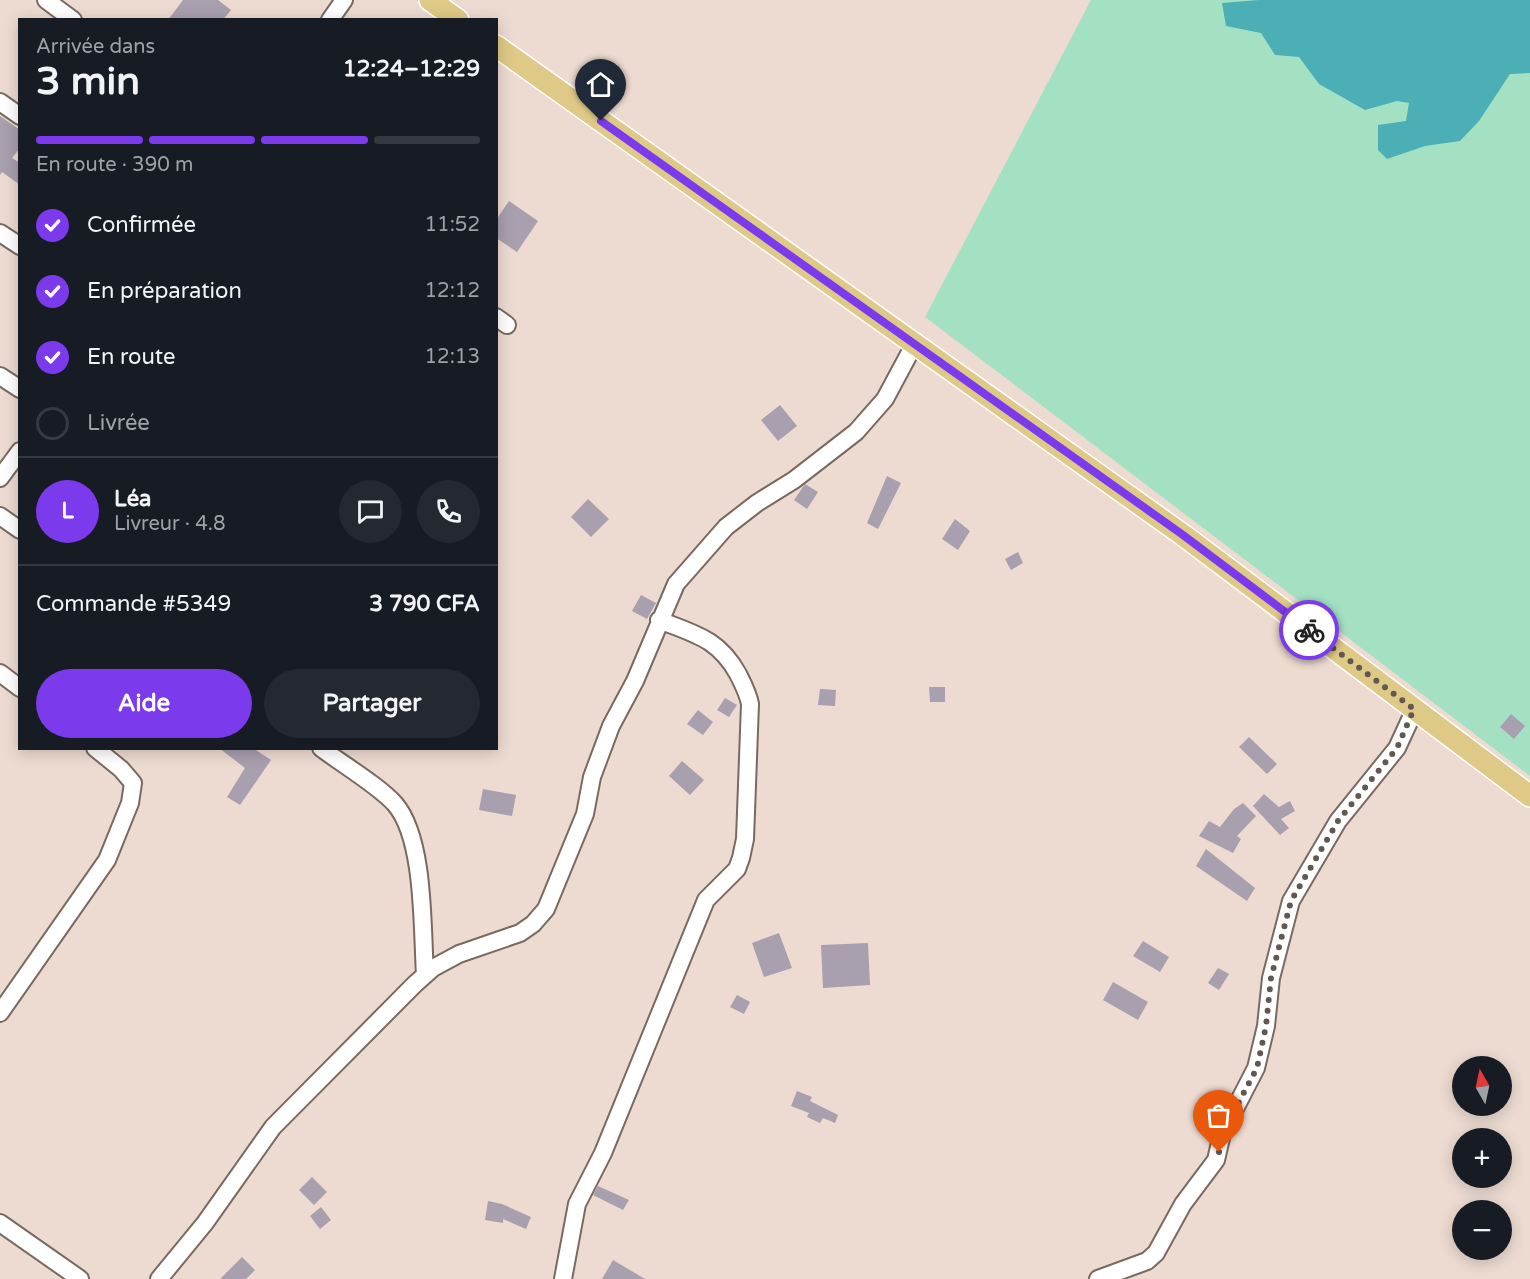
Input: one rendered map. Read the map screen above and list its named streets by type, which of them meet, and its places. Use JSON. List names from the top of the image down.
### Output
{
  "north": "top",
  "page": {
    "heading": ["3 min", "Arrivée dans", "12:24–12:29"],
    "panel": [
      "Léa",
      "Livreur · 4.8",
      "Commande #5349",
      "3 790 CFA"
    ],
    "bar": "En route · 390 m",
    "list": [
      ["Confirmée", "11:52"],
      ["En préparation", "12:12"],
      ["En route", "12:13"],
      "Livrée"
    ],
    "round": "L",
    "buttons": ["Aide", "Partager"],
    "map_buttons": ["+", "−"]
  }
}
